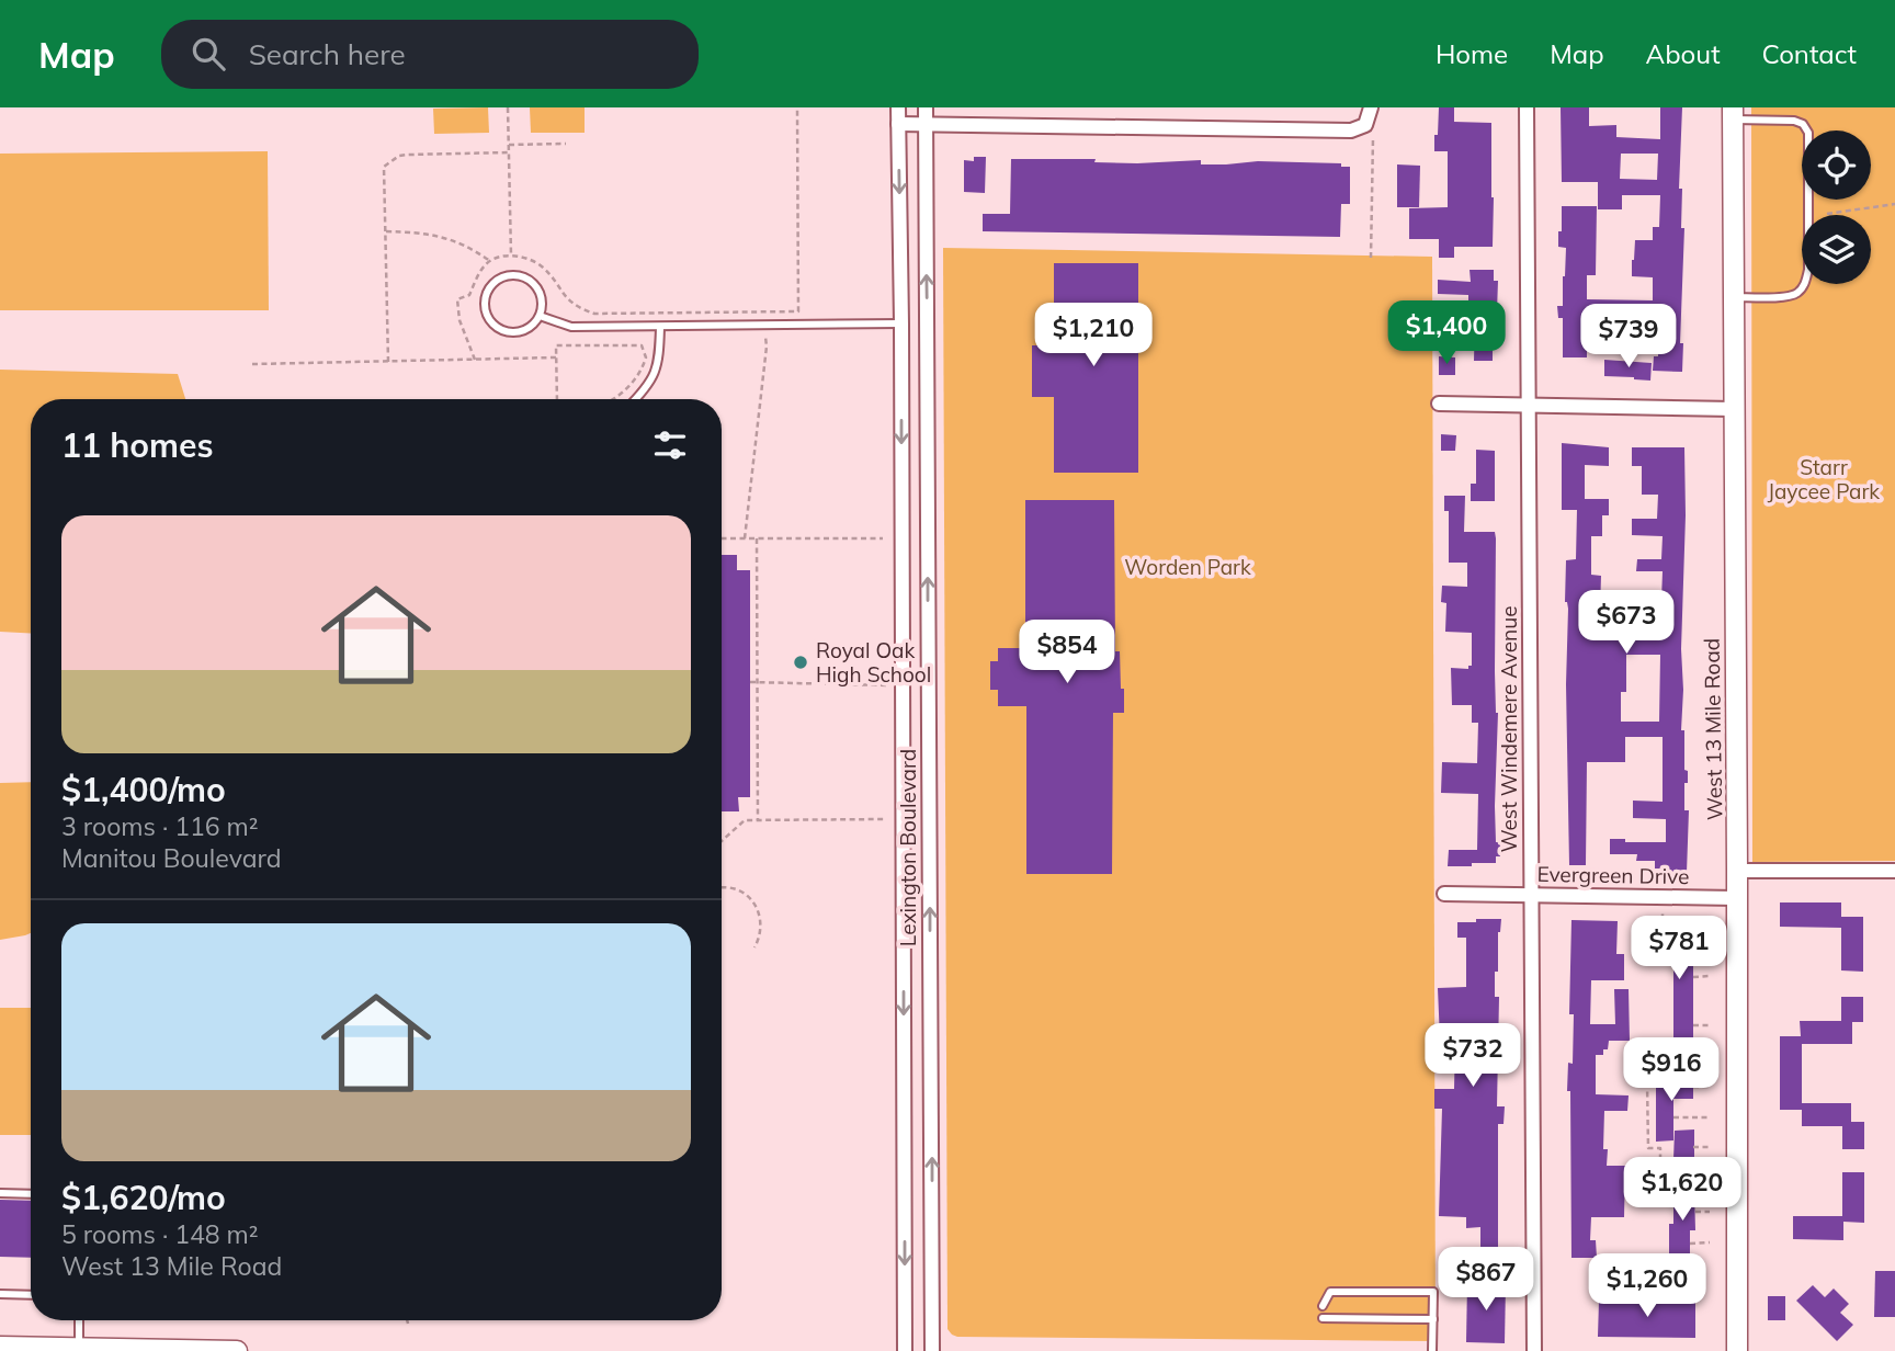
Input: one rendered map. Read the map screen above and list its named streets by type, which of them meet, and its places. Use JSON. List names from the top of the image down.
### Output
{
  "streets": {
    "main road": ["West 13 Mile Road"],
    "street": ["West Windemere Avenue", "Lexington Boulevard", "Evergreen Drive"]
  },
  "crossings": [
    ["West Windemere Avenue", "Evergreen Drive"],
    ["West 13 Mile Road", "Evergreen Drive"]
  ],
  "parks": ["Starr Jaycee Park", "Worden Park"],
  "places": ["Royal Oak High School"],
  "page": {
    "header": "Map",
    "search": "Search here",
    "nav": [
      "Home",
      "Map",
      "About",
      "Contact"
    ],
    "price": [
      "$1,400",
      "$1,210",
      "$739",
      "$673",
      "$854",
      "$781",
      "$732",
      "$916",
      "$1,620",
      "$867",
      "$1,260"
    ],
    "heading": "11 homes",
    "list": [
      {
        "name": "$1,400/mo",
        "note": "3 rooms · 116 m² · Manitou Boulevard"
      },
      {
        "name": "$1,620/mo",
        "note": "5 rooms · 148 m² · West 13 Mile Road"
      }
    ]
  }
}
